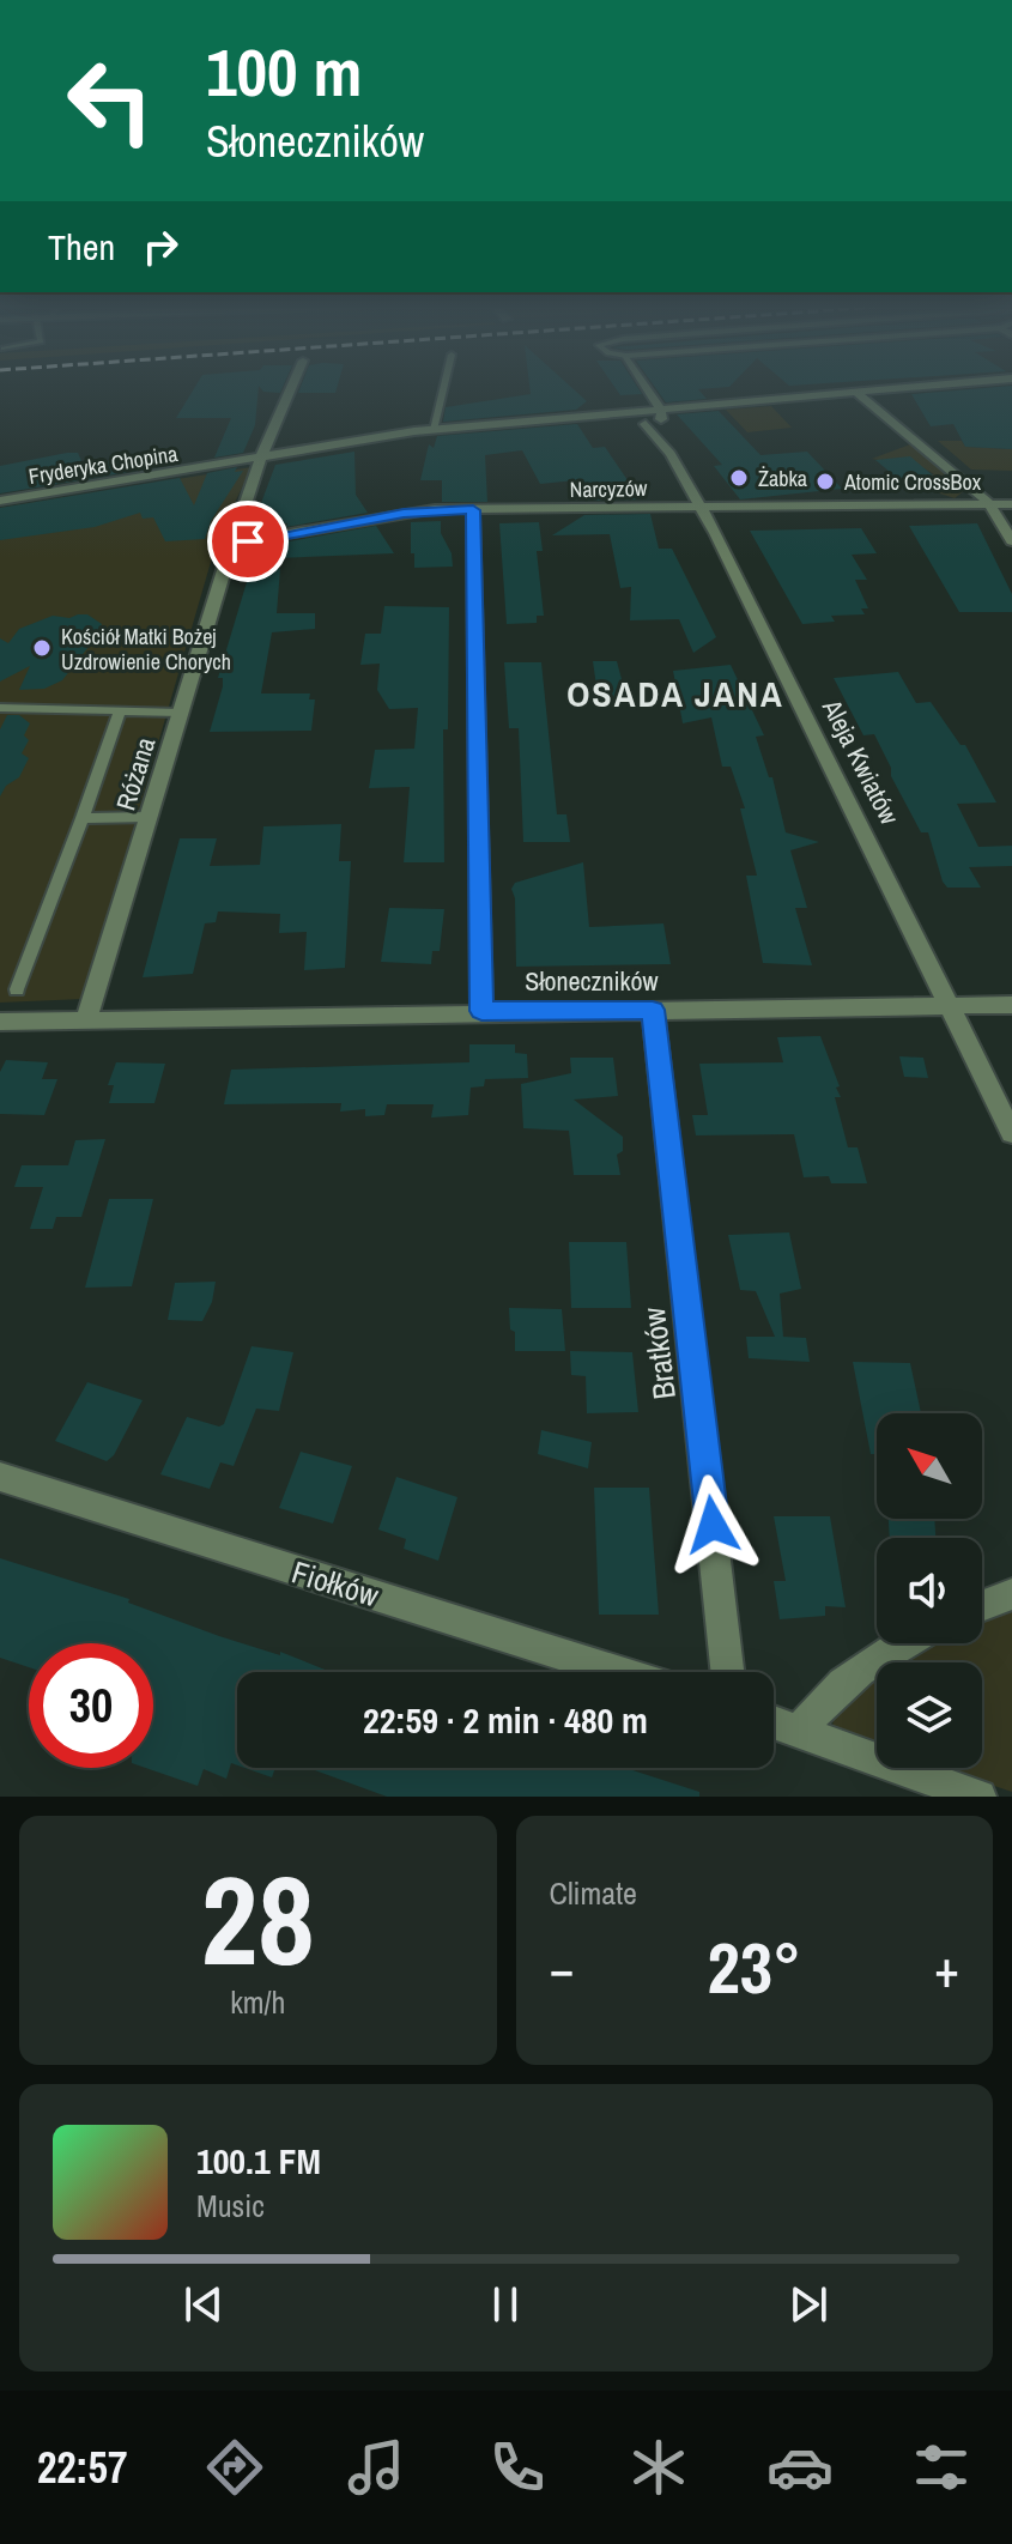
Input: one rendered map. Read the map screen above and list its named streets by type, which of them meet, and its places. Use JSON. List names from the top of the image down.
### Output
{
  "streets": {
    "street": [
      "Fryderyka Chopina",
      "Narcyzów",
      "Aleja Kwiatów",
      "Różana",
      "Słoneczników",
      "Bratków",
      "Fiołków"
    ]
  },
  "crossings": [
    ["Fryderyka Chopina", "Różana"],
    ["Narcyzów", "Aleja Kwiatów"],
    ["Narcyzów", "Różana"],
    ["Aleja Kwiatów", "Słoneczników"],
    ["Różana", "Słoneczników"],
    ["Słoneczników", "Bratków"]
  ],
  "districts": ["OSADA JANA"],
  "places": ["Żabka", "Atomic CrossBox", "Kościół Matki Bożej Uzdrowienie Chorych"],
  "north": "top left",
  "page": {
    "turn": ["100 m", "Słoneczników"],
    "then": "Then",
    "limit": "30",
    "trip": "22:59 · 2 min · 480 m",
    "tile": [
      ["28", "km/h"],
      "Climate"
    ],
    "heat": ["−", "23°", "+"],
    "song": ["100.1 FM", "Music"],
    "tabs": "22:57"
  }
}
